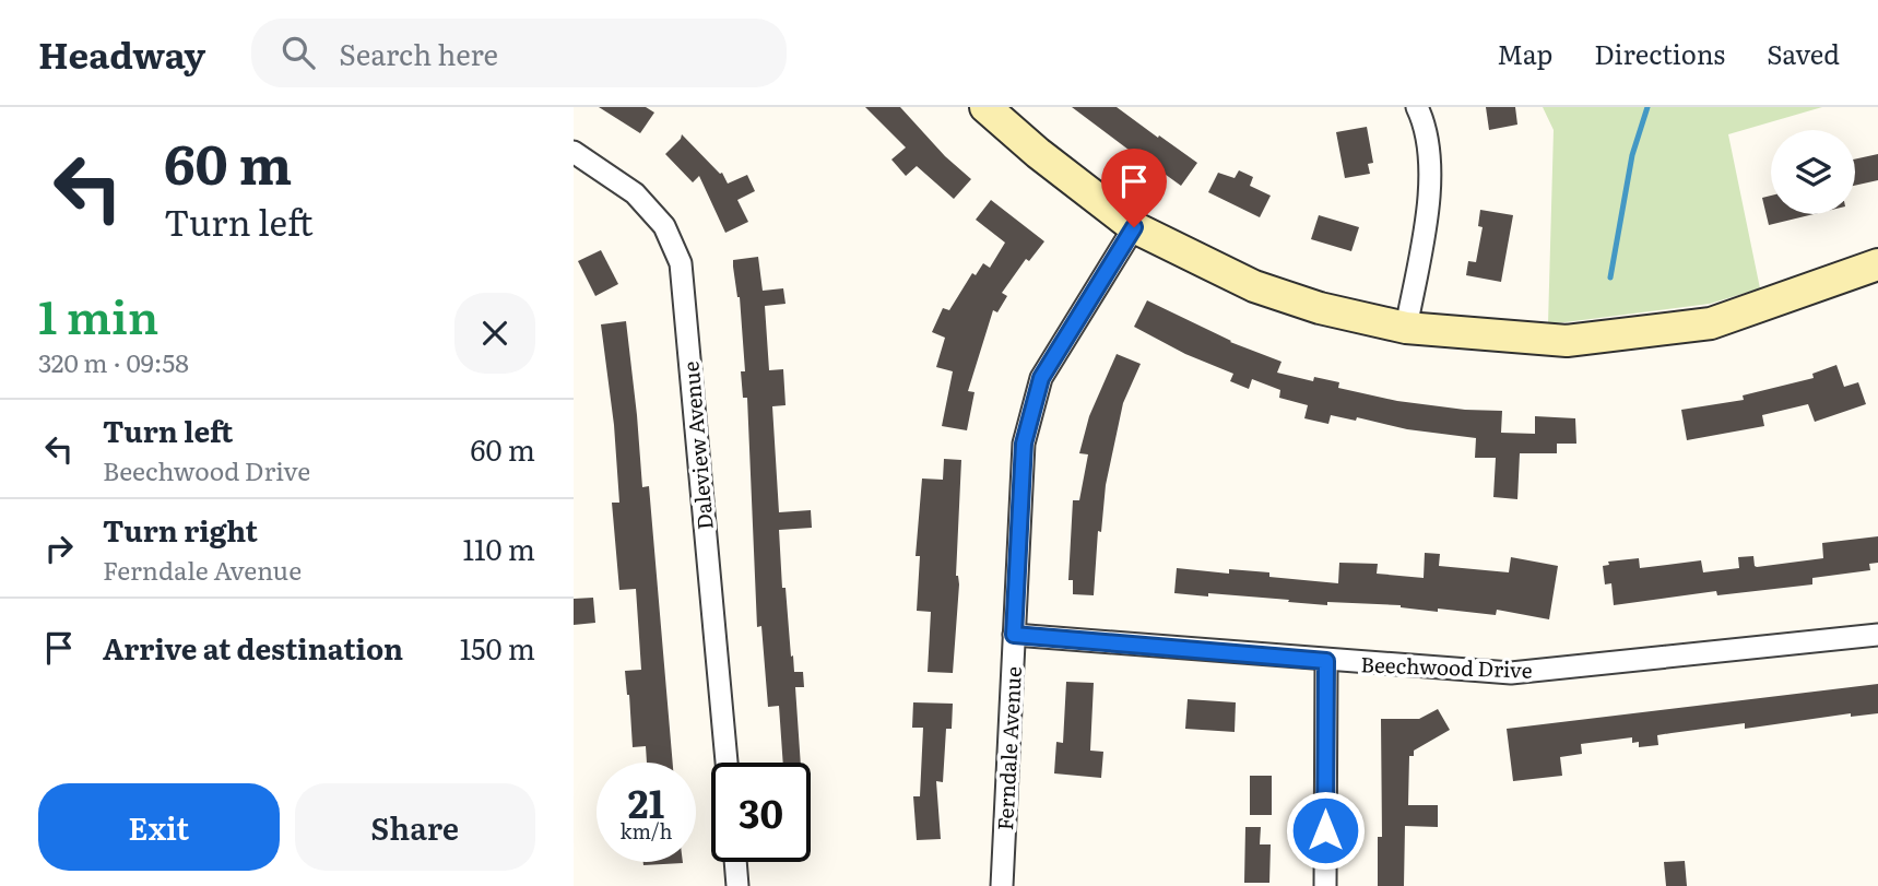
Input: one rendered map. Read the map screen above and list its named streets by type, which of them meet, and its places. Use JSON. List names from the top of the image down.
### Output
{
  "streets": {
    "street": ["Daleview Avenue", "Beechwood Drive", "Ferndale Avenue"]
  },
  "crossings": [
    ["Beechwood Drive", "Ferndale Avenue"]
  ],
  "page": {
    "header": "Headway",
    "search": "Search here",
    "nav": ["Map", "Directions", "Saved"],
    "turn": ["60 m", "Turn left"],
    "heading": ["1 min", "320 m · 09:58"],
    "list": [
      {
        "name": "Turn left",
        "note": "Beechwood Drive",
        "value": "60 m"
      },
      {
        "name": "Turn right",
        "note": "Ferndale Avenue",
        "value": "110 m"
      },
      {
        "name": "Arrive at destination",
        "value": "150 m"
      }
    ],
    "speed": "21 km/h",
    "limit": "30",
    "buttons": ["Exit", "Share"]
  }
}
